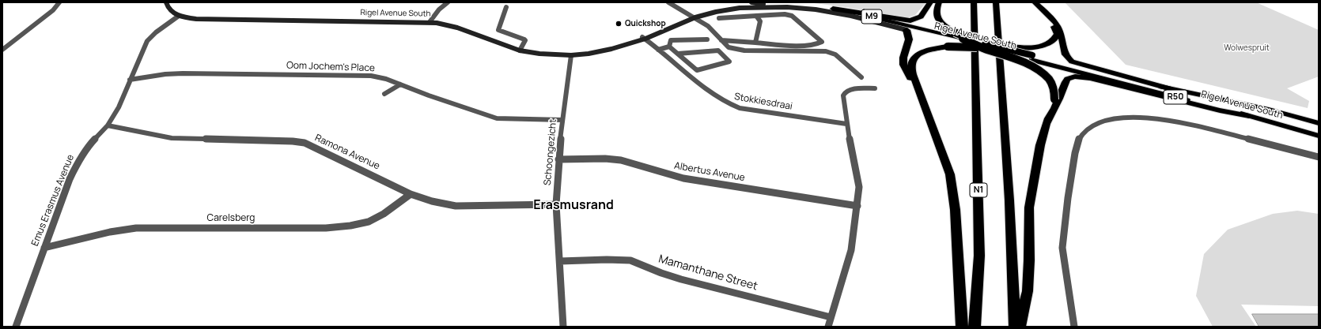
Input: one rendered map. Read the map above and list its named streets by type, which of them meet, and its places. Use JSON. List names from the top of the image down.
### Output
{
  "streets": {
    "highway": ["N1"],
    "main road": ["Rigel Avenue South", "M9", "R50"],
    "street": [
      "Oom Jochem's Place",
      "Stokkiesdraai",
      "Ramona Avenue",
      "Schoongezicht",
      "Albertus Avenue",
      "Emus Erasmus Avenue",
      "Carelsberg",
      "Mamanthane Street"
    ]
  },
  "crossings": [
    ["Rigel Avenue South", "Stokkiesdraai"],
    ["Rigel Avenue South", "Schoongezicht"],
    ["Rigel Avenue South", "Emus Erasmus Avenue"],
    ["Oom Jochem's Place", "Schoongezicht"],
    ["Oom Jochem's Place", "Emus Erasmus Avenue"],
    ["Ramona Avenue", "Schoongezicht"],
    ["Ramona Avenue", "Emus Erasmus Avenue"],
    ["Ramona Avenue", "Carelsberg"],
    ["Schoongezicht", "Albertus Avenue"],
    ["Schoongezicht", "Mamanthane Street"],
    ["Emus Erasmus Avenue", "Carelsberg"]
  ],
  "districts": ["Erasmusrand"],
  "parks": ["Wolwespruit"],
  "places": ["Quickshop"]
}
